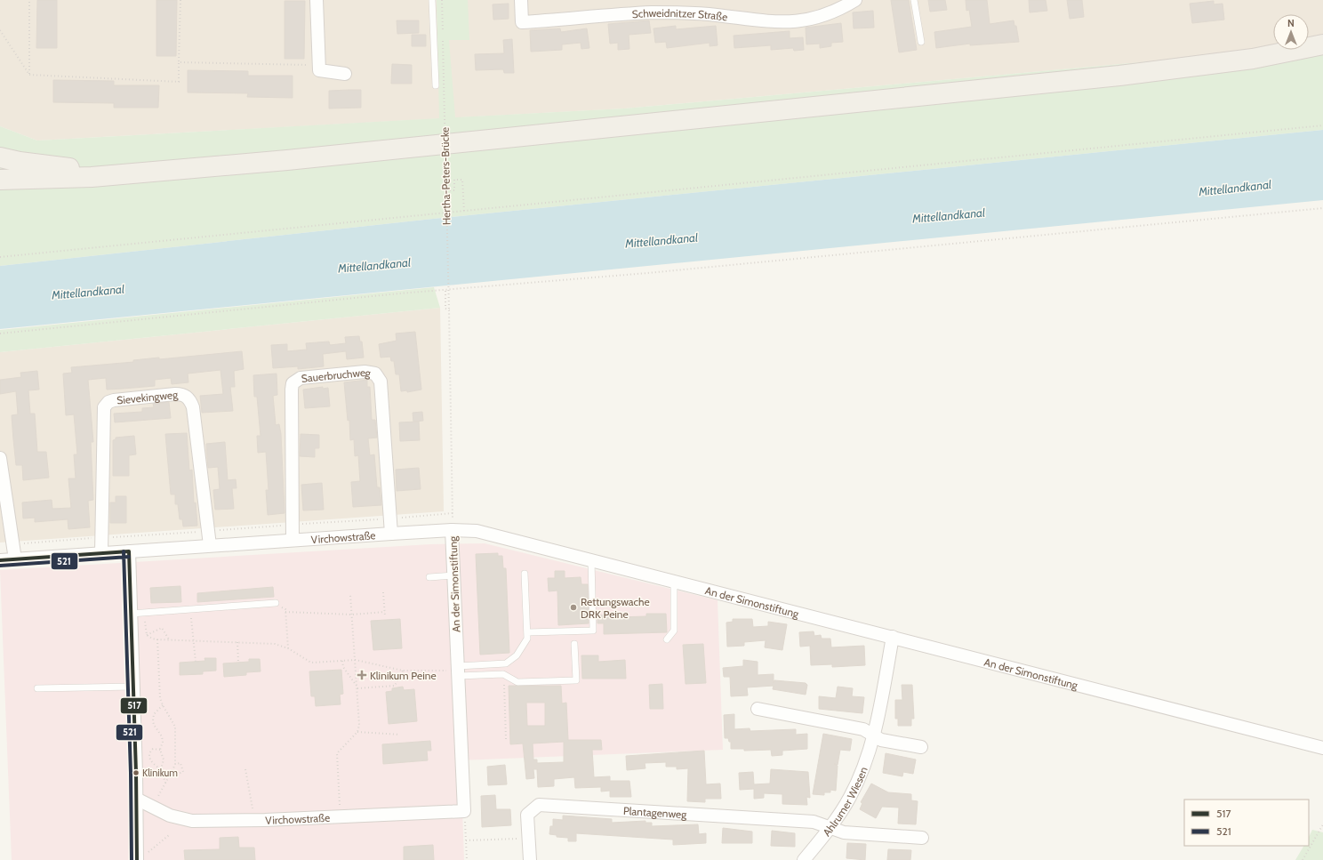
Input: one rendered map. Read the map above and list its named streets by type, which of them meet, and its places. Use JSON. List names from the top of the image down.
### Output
{
  "streets": {
    "street": [
      "Schweidnitzer Straße",
      "Sauerbruchweg",
      "Sievekingweg",
      "Virchowstraße",
      "An der Simonstiftung",
      "Ahlrumer Wiesen",
      "Plantagenweg"
    ],
    "path": ["Hertha-Peters-Brücke"]
  },
  "crossings": [
    ["Sauerbruchweg", "Virchowstraße"],
    ["Sievekingweg", "Virchowstraße"],
    ["Virchowstraße", "An der Simonstiftung"],
    ["An der Simonstiftung", "Ahlrumer Wiesen"],
    ["Ahlrumer Wiesen", "Plantagenweg"]
  ],
  "water": ["Mittellandkanal"],
  "places": {
    "other": ["Rettungswache DRK Peine", "Klinikum"],
    "health": ["Klinikum Peine"]
  },
  "lines": ["transit line 517", "transit line 521"],
  "legend": ["517", "521"],
  "north": "top"
}
